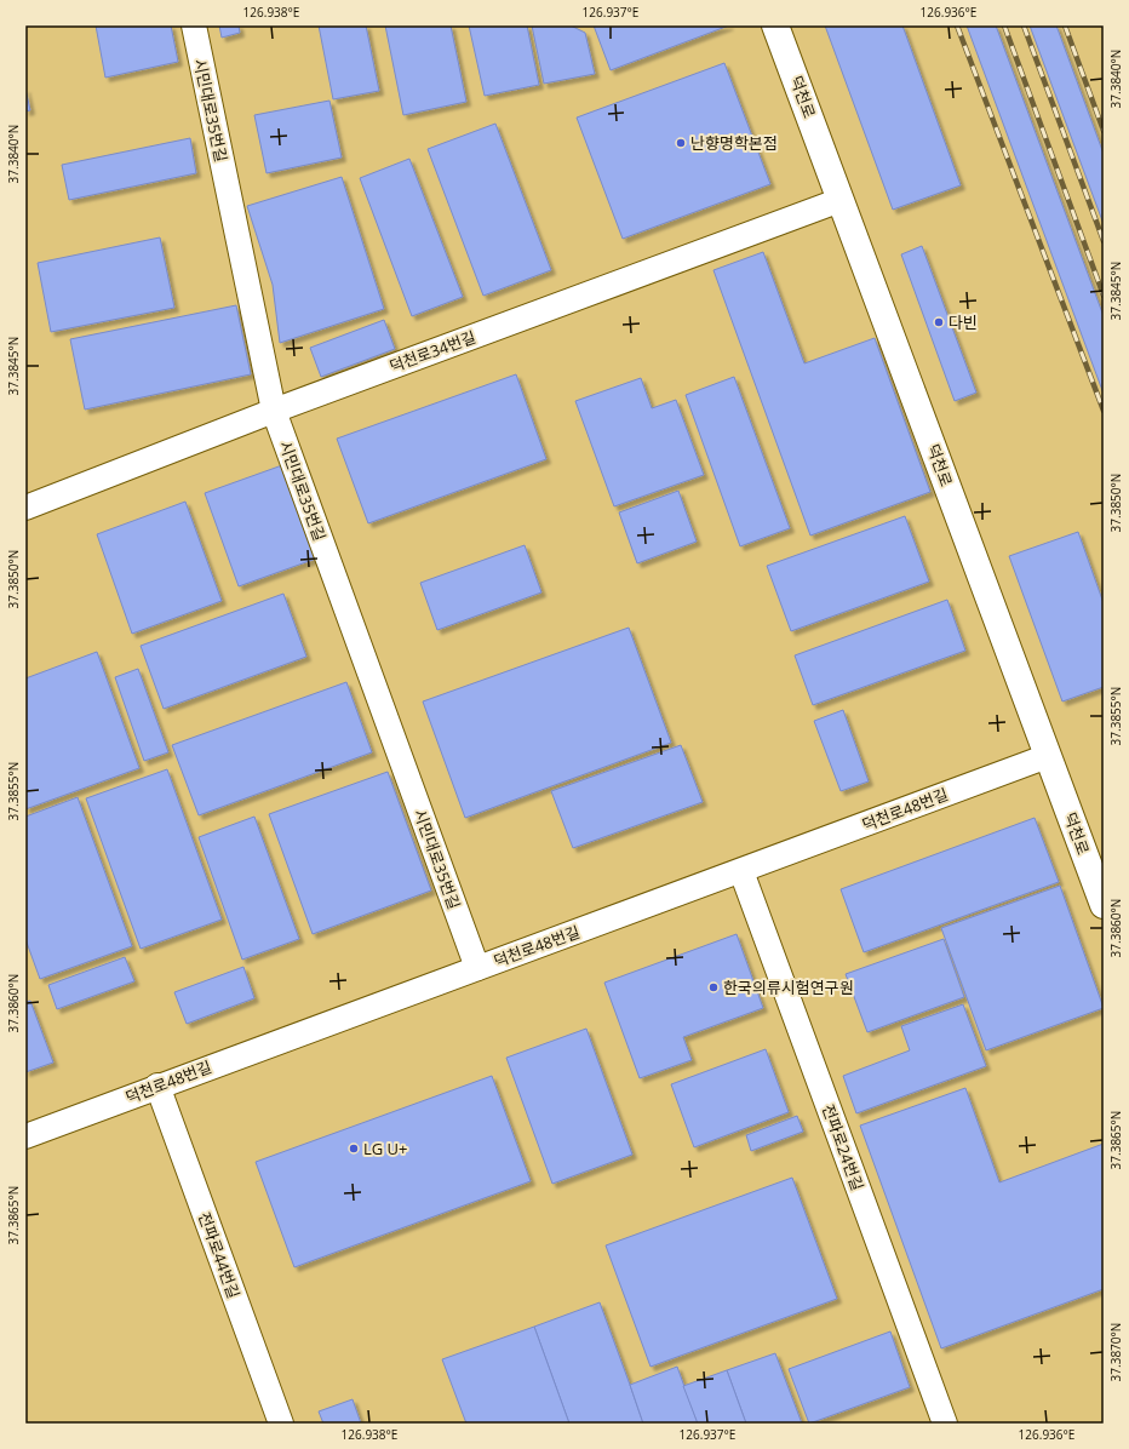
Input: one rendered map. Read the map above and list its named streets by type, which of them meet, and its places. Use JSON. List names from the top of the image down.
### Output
{
  "streets": {
    "street": [
      "덕천로",
      "시민대로35번길",
      "덕천로34번길",
      "덕천로48번길",
      "전파로24번길",
      "전파로44번길"
    ]
  },
  "crossings": [
    ["덕천로", "덕천로34번길"],
    ["덕천로", "덕천로48번길"],
    ["시민대로35번길", "덕천로34번길"],
    ["시민대로35번길", "덕천로48번길"],
    ["덕천로48번길", "전파로24번길"],
    ["덕천로48번길", "전파로44번길"]
  ],
  "places": [
    "난향명학본점",
    "다빈",
    "한국의류시험연구원",
    "LG U+"
  ],
  "coordinates": [
    "126.938°E",
    "126.937°E",
    "126.936°E",
    "37.3840°N",
    "37.3845°N",
    "37.3850°N",
    "37.3855°N",
    "37.3860°N",
    "37.3865°N",
    "37.3870°N"
  ]
}
